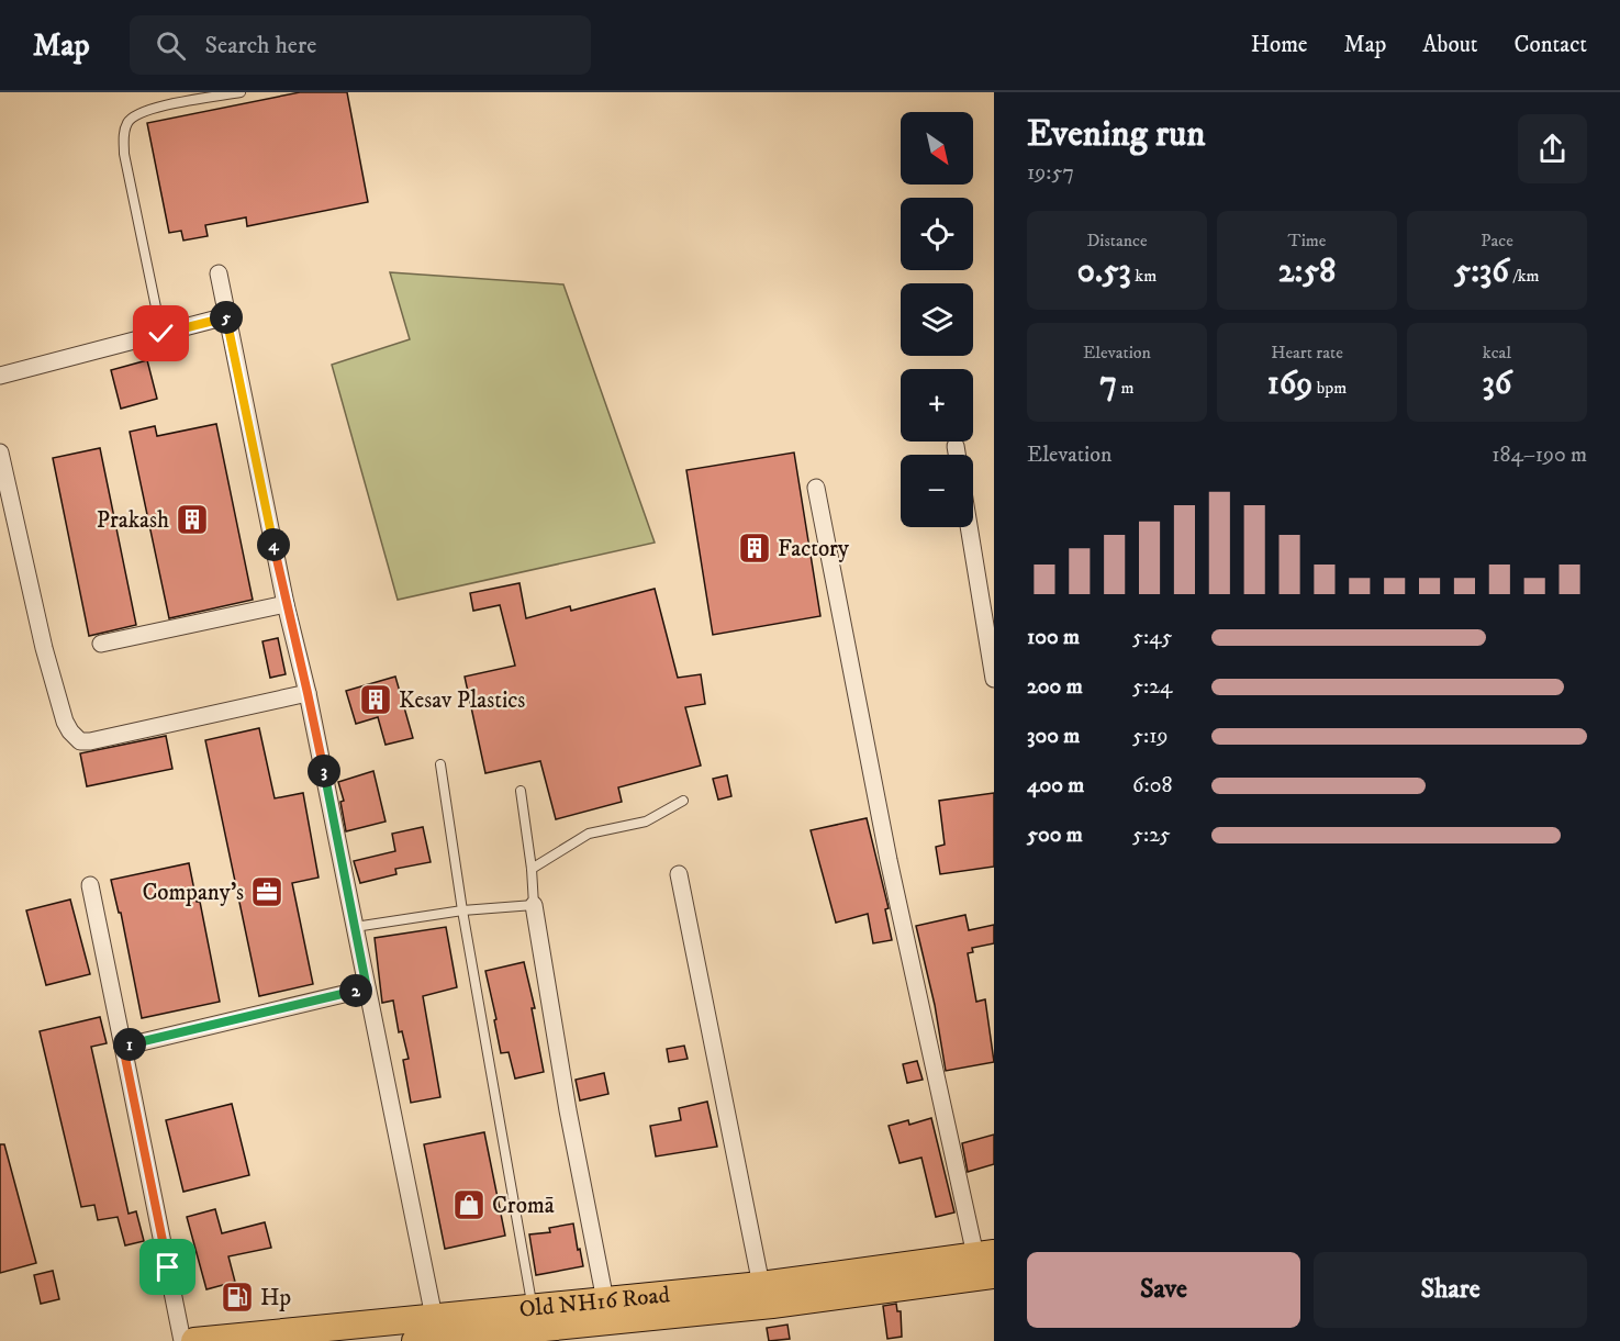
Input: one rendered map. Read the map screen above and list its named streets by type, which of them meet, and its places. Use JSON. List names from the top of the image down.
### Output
{
  "streets": {
    "main road": ["Old NH16 Road"]
  },
  "places": {
    "building": ["Prakash", "Factory", "Kesav Plastics"],
    "office": ["Company's"],
    "shop": ["Cromā"],
    "fuel station": ["Hp"]
  },
  "north": "bottom right",
  "page": {
    "header": "Map",
    "search": "Search here",
    "nav": [
      "Home",
      "Map",
      "About",
      "Contact"
    ],
    "heading": ["Evening run", "19:57"],
    "map_buttons": ["+", "−"],
    "stats": [
      ["Distance", "0.53 km"],
      ["Time", "2:58"],
      ["Pace", "5:36 /km"],
      ["Elevation", "7 m"],
      ["Heart rate", "169 bpm"],
      ["kcal", "36"]
    ],
    "pins": [
      "5",
      "4",
      "3",
      "2",
      "1"
    ],
    "chart": ["Elevation", "184–190 m"],
    "list": [
      {
        "name": "100 m",
        "note": "5:45"
      },
      {
        "name": "200 m",
        "note": "5:24"
      },
      {
        "name": "300 m",
        "note": "5:19"
      },
      {
        "name": "400 m",
        "note": "6:08"
      },
      {
        "name": "500 m",
        "note": "5:25"
      }
    ],
    "buttons": ["Save", "Share"]
  }
}
